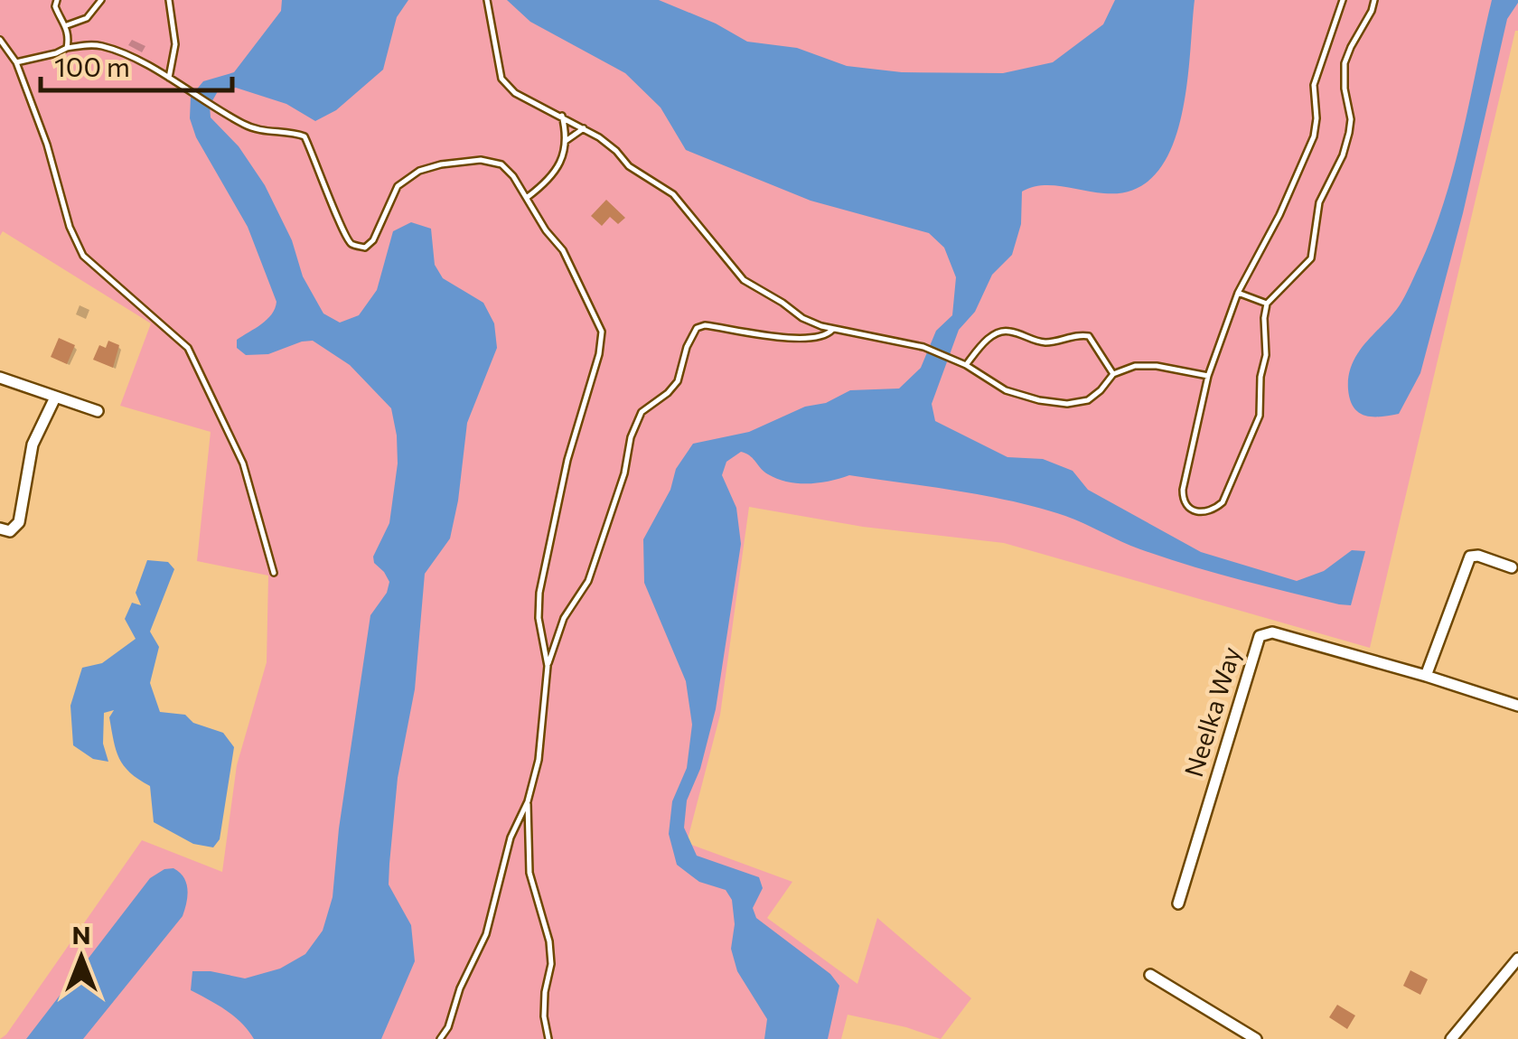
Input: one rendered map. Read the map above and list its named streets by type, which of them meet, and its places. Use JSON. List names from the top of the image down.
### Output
{
  "streets": {
    "street": ["Neelka Way"]
  },
  "scale_bar": "100 m",
  "north": "top"
}
